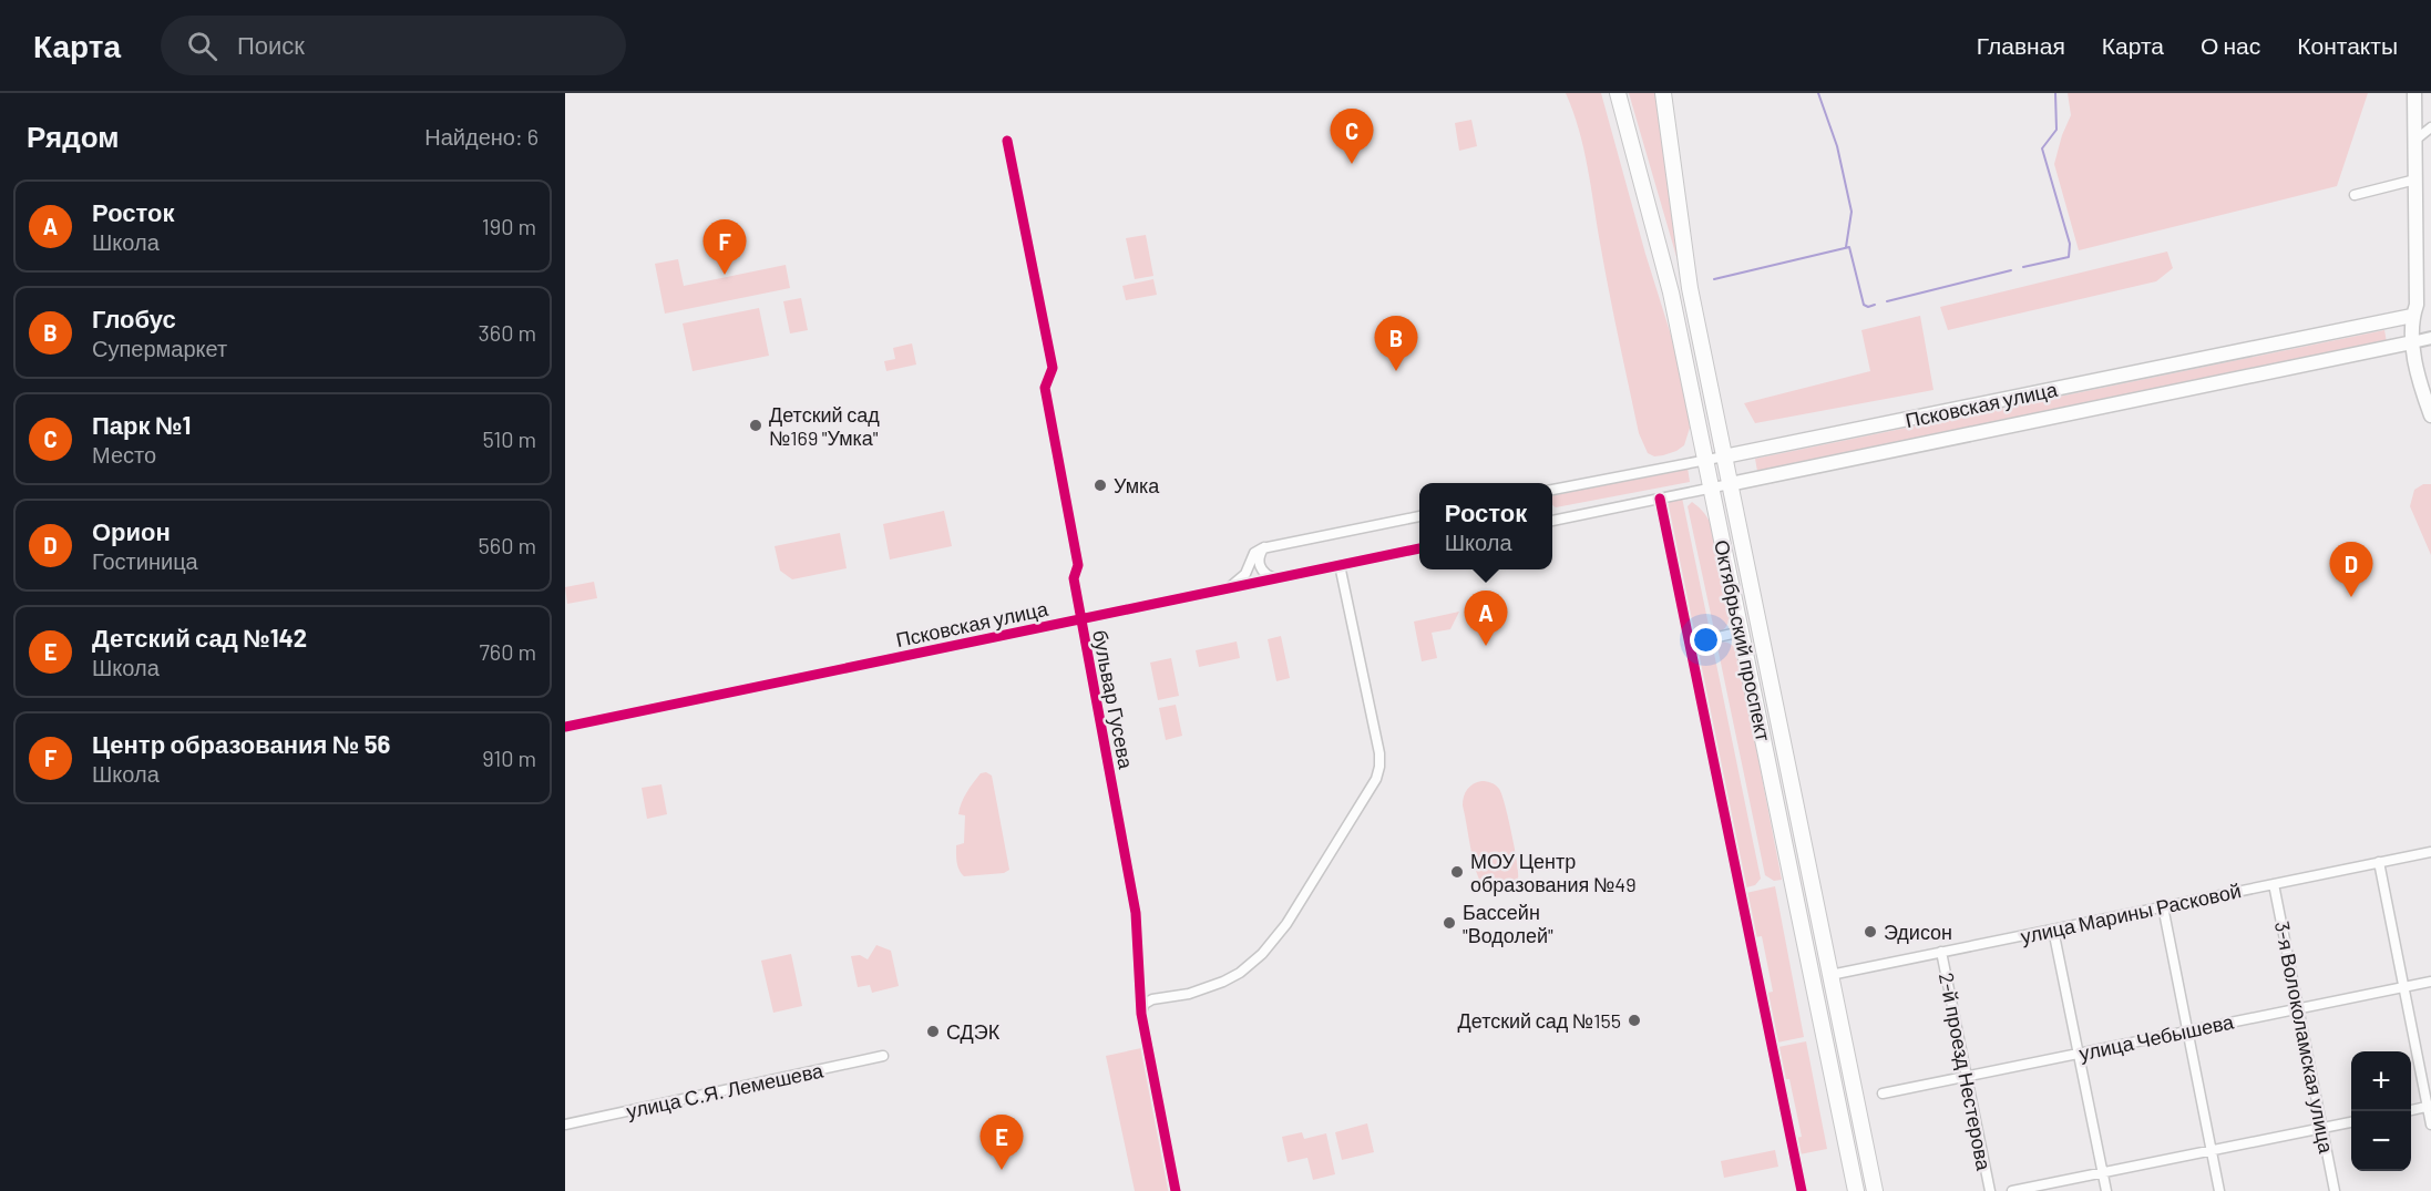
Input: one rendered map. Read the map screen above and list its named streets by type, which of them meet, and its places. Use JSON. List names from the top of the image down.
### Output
{
  "streets": {
    "main road": ["Псковская улица", "Октябрьский проспект"],
    "street": [
      "бульвар Гусева",
      "улица Марины Расковой",
      "улица Чебышева",
      "3-я Волоколамская улица",
      "2-й проезд Нестерова",
      "улица С.Я. Лемешева"
    ]
  },
  "crossings": [
    ["Псковская улица", "Октябрьский проспект"],
    ["Псковская улица", "бульвар Гусева"],
    ["Октябрьский проспект", "улица Марины Расковой"],
    ["улица Марины Расковой", "3-я Волоколамская улица"],
    ["улица Марины Расковой", "2-й проезд Нестерова"],
    ["улица Чебышева", "3-я Волоколамская улица"],
    ["улица Чебышева", "2-й проезд Нестерова"]
  ],
  "places": [
    "Детский сад №169 \"Умка\"",
    "Умка",
    "МОУ Центр образования №49",
    "Бассейн \"Водолей\"",
    "Эдисон",
    "Детский сад №155",
    "СДЭК"
  ],
  "page": {
    "header": "Карта",
    "search": "Поиск",
    "nav": [
      "Главная",
      "Карта",
      "О нас",
      "Контакты"
    ],
    "heading": ["Рядом", "Найдено: 6"],
    "pins": [
      "C",
      "F",
      "B",
      "D",
      "A",
      "E"
    ],
    "list": [
      {
        "mark": "A",
        "name": "Росток",
        "note": "Школа",
        "value": "190 m"
      },
      {
        "mark": "B",
        "name": "Глобус",
        "note": "Супермаркет",
        "value": "360 m"
      },
      {
        "mark": "C",
        "name": "Парк №1",
        "note": "Место",
        "value": "510 m"
      },
      {
        "mark": "D",
        "name": "Орион",
        "note": "Гостиница",
        "value": "560 m"
      },
      {
        "mark": "E",
        "name": "Детский сад №142",
        "note": "Школа",
        "value": "760 m"
      },
      {
        "mark": "F",
        "name": "Центр образования № 56",
        "note": "Школа",
        "value": "910 m"
      }
    ],
    "popup": ["Росток", "Школа"],
    "map_buttons": ["+", "−"]
  }
}
